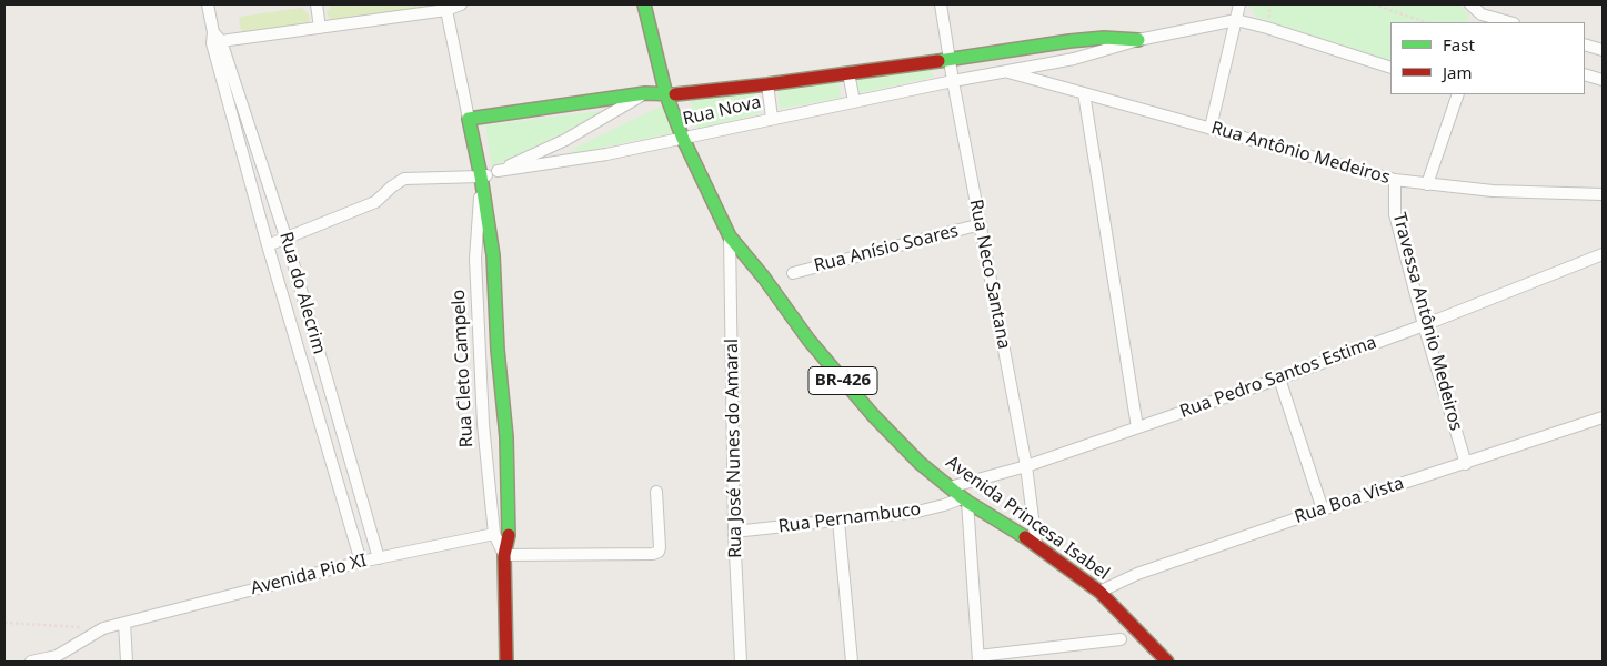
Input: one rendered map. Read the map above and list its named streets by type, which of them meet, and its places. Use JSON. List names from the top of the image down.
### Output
{
  "streets": {
    "street": [
      "Rua Nova",
      "Rua Antônio Medeiros",
      "Rua Anísio Soares",
      "Rua Neco Santana",
      "Rua do Alecrim",
      "Travessa Antônio Medeiros",
      "Rua Cleto Campelo",
      "Rua Pedro Santos Estima",
      "BR-426",
      "Rua José Nunes do Amaral",
      "Rua Boa Vista",
      "Rua Pernambuco",
      "Avenida Princesa Isabel",
      "Avenida Pio XI"
    ]
  },
  "crossings": [
    ["Rua Nova", "Rua Antônio Medeiros"],
    ["Rua Nova", "Rua Neco Santana"],
    ["Rua Nova", "Rua do Alecrim"],
    ["Rua Nova", "Rua Cleto Campelo"],
    ["Rua Nova", "Avenida Princesa Isabel"],
    ["Rua Antônio Medeiros", "Travessa Antônio Medeiros"],
    ["Rua Anísio Soares", "Rua Neco Santana"],
    ["Rua Neco Santana", "Rua Pedro Santos Estima"],
    ["Rua Neco Santana", "Avenida Princesa Isabel"],
    ["Rua do Alecrim", "Avenida Pio XI"],
    ["Travessa Antônio Medeiros", "Rua Pedro Santos Estima"],
    ["Travessa Antônio Medeiros", "Rua Boa Vista"],
    ["Rua Cleto Campelo", "Avenida Pio XI"],
    ["Rua Pedro Santos Estima", "Avenida Princesa Isabel"],
    ["Rua José Nunes do Amaral", "Rua Pernambuco"],
    ["Rua José Nunes do Amaral", "Avenida Princesa Isabel"],
    ["Rua Boa Vista", "Avenida Princesa Isabel"],
    ["Rua Pernambuco", "Avenida Princesa Isabel"]
  ],
  "legend": ["Fast", "Jam"]
}
